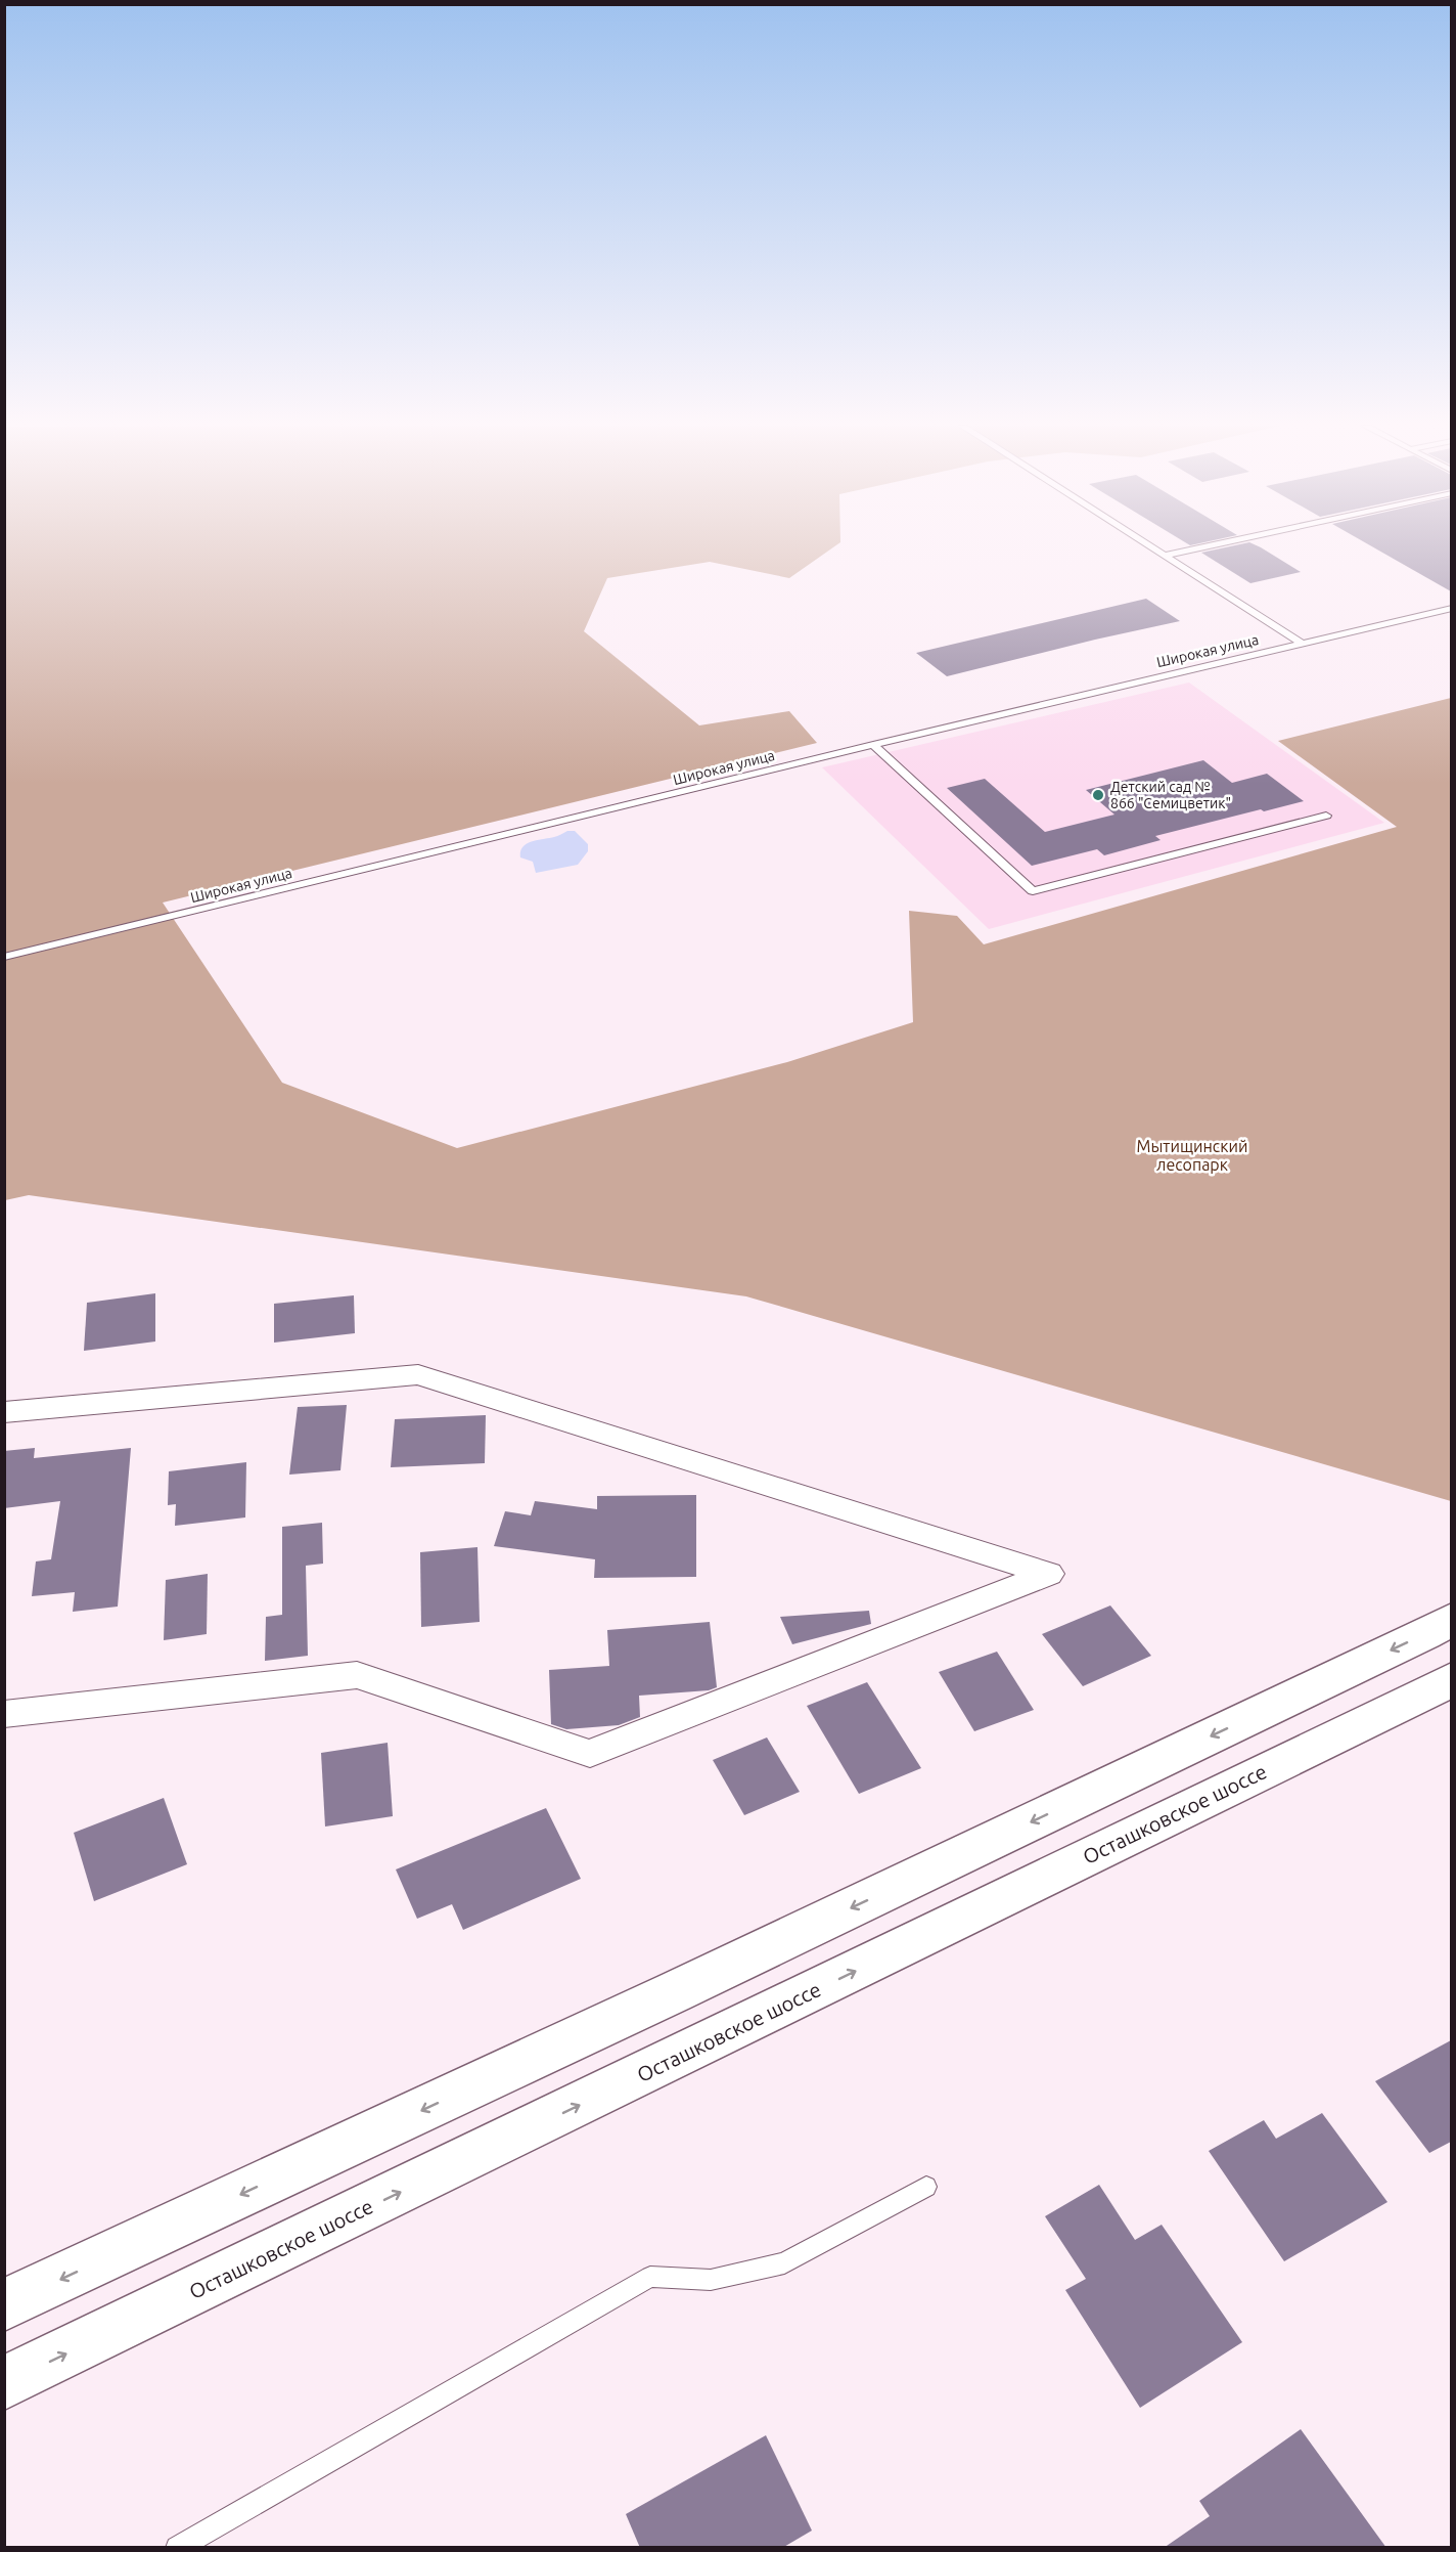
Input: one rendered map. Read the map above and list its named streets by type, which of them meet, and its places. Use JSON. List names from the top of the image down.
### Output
{
  "streets": {
    "main road": ["Осташковское шоссе"],
    "lane": ["Широкая улица"]
  },
  "parks": ["Мытищинский лесопарк"],
  "places": ["Детский сад № 866 \"Семицветик\""]
}
